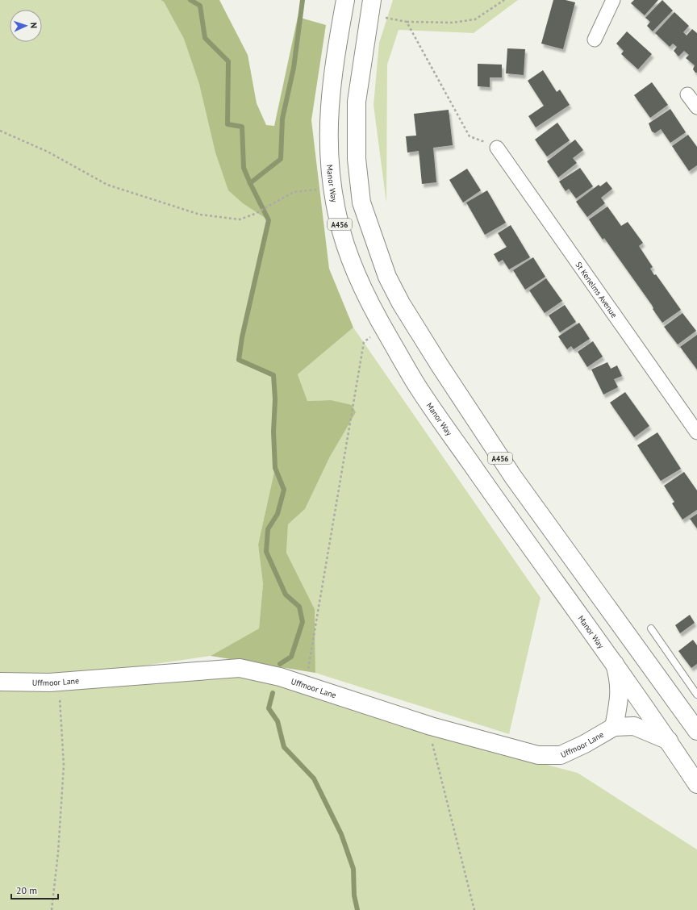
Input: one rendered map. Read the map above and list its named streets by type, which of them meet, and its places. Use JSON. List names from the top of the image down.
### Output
{
  "streets": {
    "main road": ["Manor Way", "A456", "Uffmoor Lane"],
    "street": ["St Kenelms Avenue"]
  },
  "crossings": [
    ["Manor Way", "Uffmoor Lane"]
  ],
  "scale_bar": "20 m",
  "north": "right"
}
